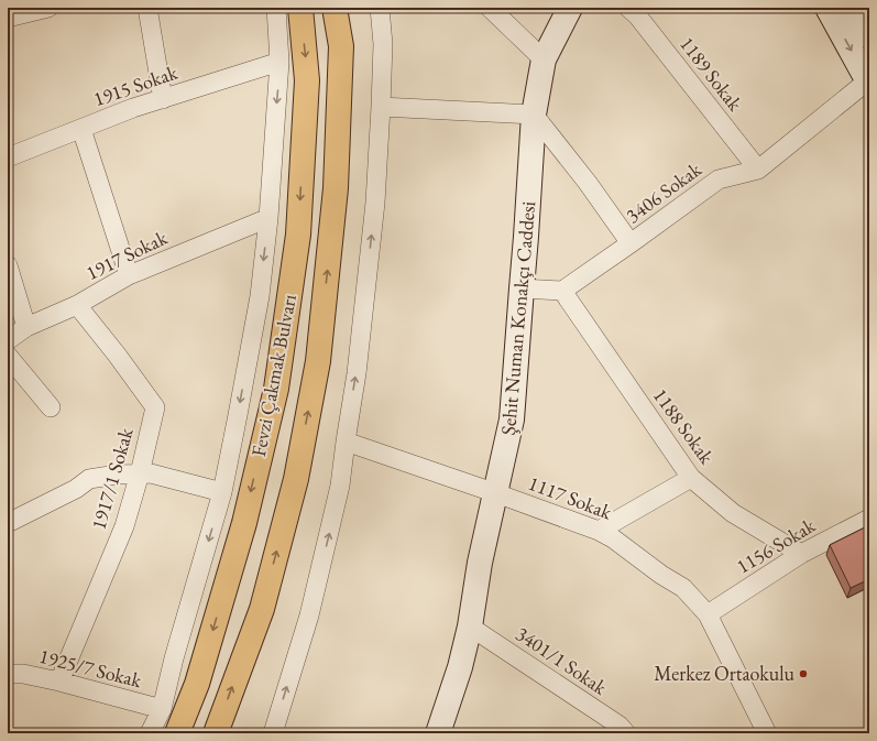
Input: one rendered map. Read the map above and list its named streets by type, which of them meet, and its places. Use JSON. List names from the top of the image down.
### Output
{
  "streets": {
    "main road": ["Fevzi Çakmak Bulvarı"],
    "street": [
      "1189 Sokak",
      "1915 Sokak",
      "3406 Sokak",
      "1917 Sokak",
      "Şehit Numan Konakçı Caddesi",
      "1188 Sokak",
      "1917/1 Sokak",
      "1117 Sokak",
      "1156 Sokak",
      "3401/1 Sokak",
      "1925/7 Sokak"
    ]
  },
  "crossings": [
    ["1189 Sokak", "3406 Sokak"],
    ["3406 Sokak", "1188 Sokak"],
    ["1917 Sokak", "1917/1 Sokak"],
    ["Şehit Numan Konakçı Caddesi", "1117 Sokak"],
    ["Şehit Numan Konakçı Caddesi", "3401/1 Sokak"],
    ["1188 Sokak", "1156 Sokak"],
    ["1917/1 Sokak", "1925/7 Sokak"],
    ["1117 Sokak", "1156 Sokak"]
  ],
  "places": ["Merkez Ortaokulu"]
}
